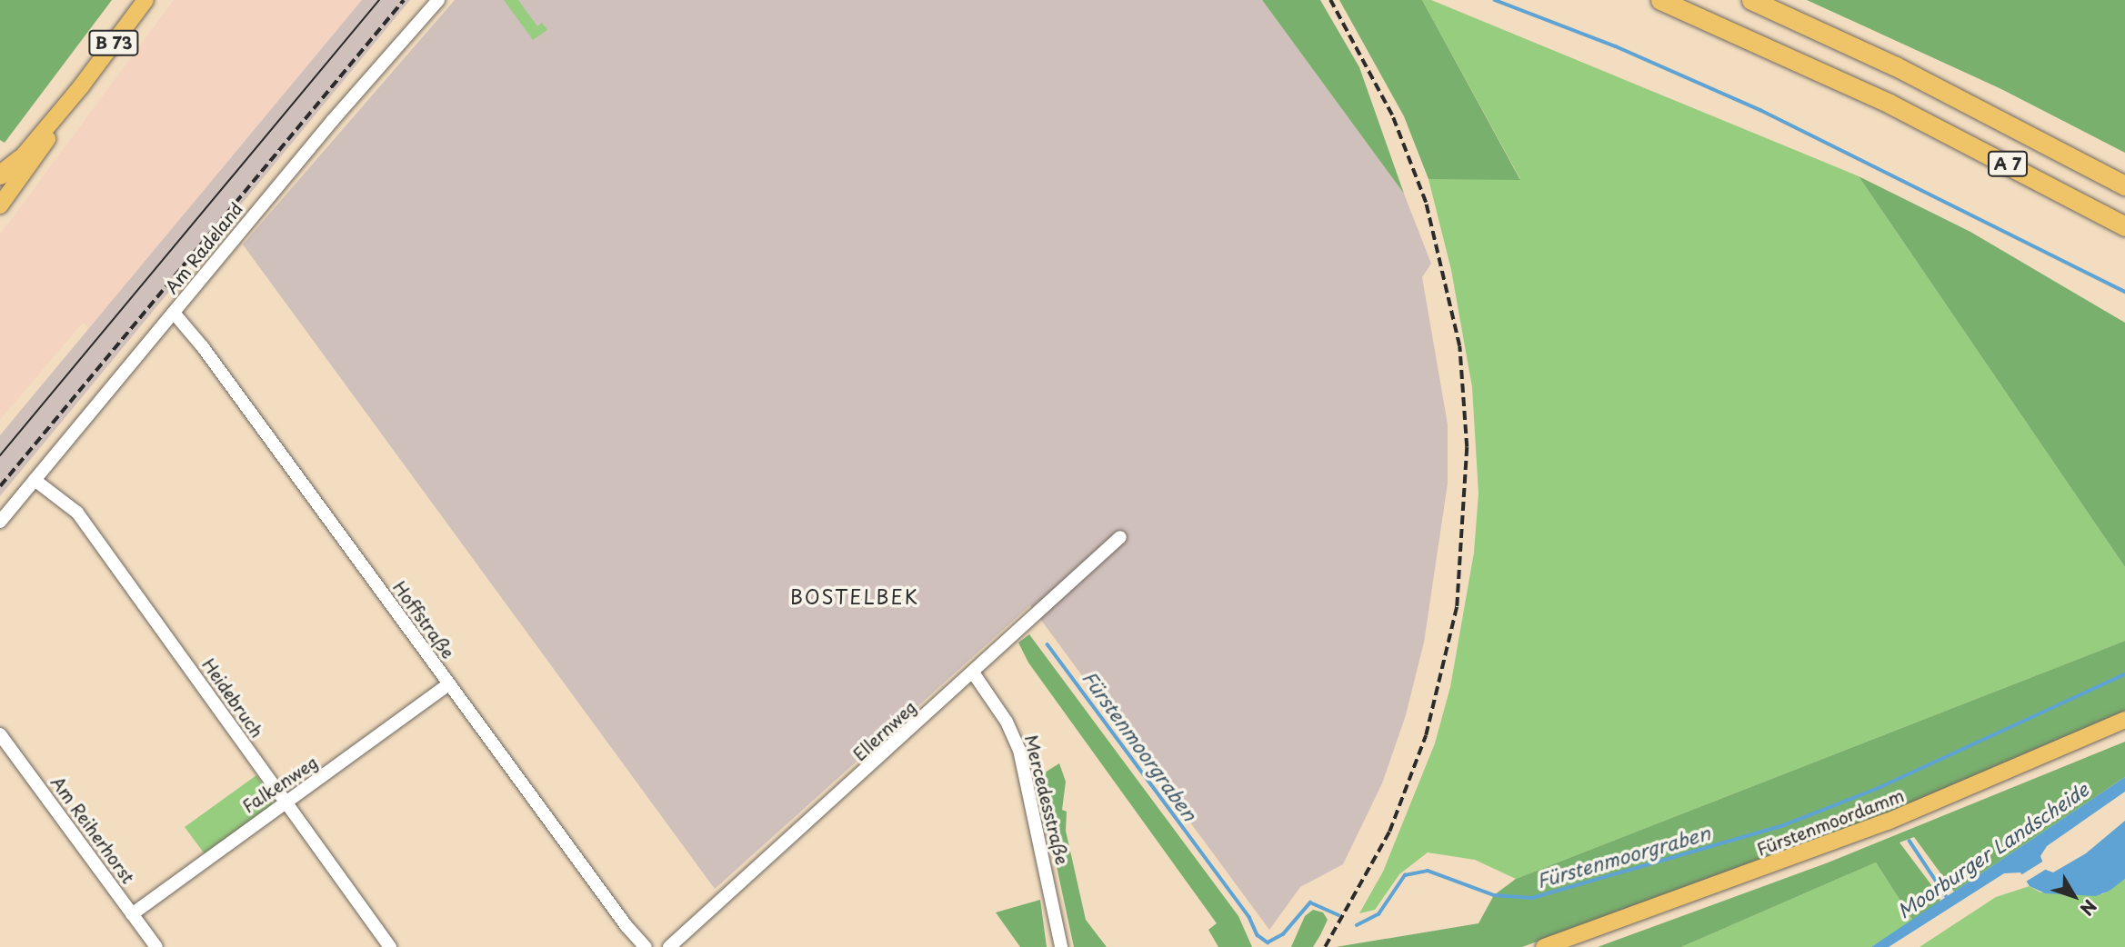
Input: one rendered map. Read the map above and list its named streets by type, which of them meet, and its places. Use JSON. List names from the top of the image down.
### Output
{
  "streets": {
    "highway": ["A 7"],
    "main road": ["B 73", "Fürstenmoordamm"],
    "street": [
      "Am Radeland",
      "Hoffstraße",
      "Heidebruch",
      "Ellernweg",
      "Falkenweg",
      "Mercedesstraße",
      "Am Reiherhorst"
    ]
  },
  "crossings": [
    ["Am Radeland", "Hoffstraße"],
    ["Am Radeland", "Heidebruch"],
    ["Hoffstraße", "Falkenweg"],
    ["Heidebruch", "Falkenweg"],
    ["Ellernweg", "Mercedesstraße"],
    ["Falkenweg", "Am Reiherhorst"]
  ],
  "districts": ["BOSTELBEK"],
  "water": ["Fürstenmoorgraben", "Moorburger Landscheide"],
  "north": "bottom right"
}
